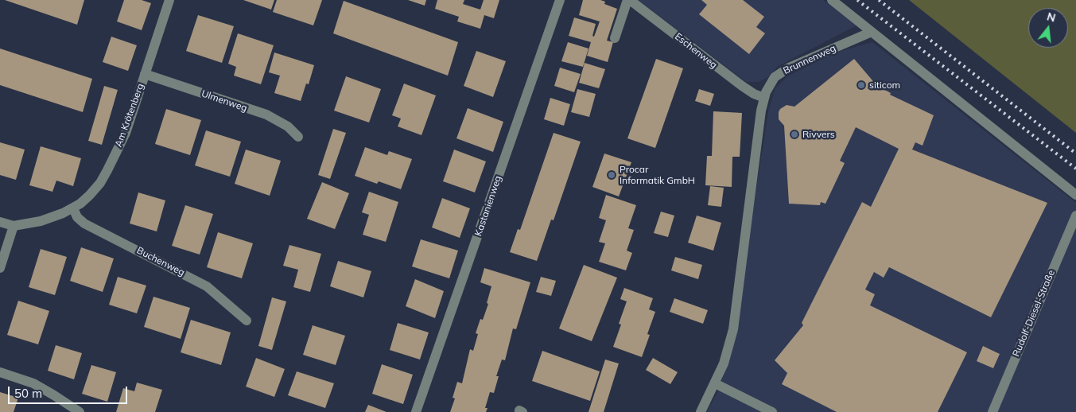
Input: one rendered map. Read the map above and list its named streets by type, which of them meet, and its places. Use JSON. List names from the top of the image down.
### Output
{
  "streets": {
    "street": [
      "Eschenweg",
      "Brunnenweg",
      "Ulmenweg",
      "Am Krötenberg",
      "Kastanienweg",
      "Buchenweg",
      "Rudolf-Diesel-Straße"
    ]
  },
  "crossings": [
    ["Eschenweg", "Brunnenweg"],
    ["Ulmenweg", "Am Krötenberg"],
    ["Am Krötenberg", "Buchenweg"]
  ],
  "places": ["siticom", "Rivvers", "Procar Informatik GmbH"],
  "scale_bar": "50 m",
  "north": "top"
}
